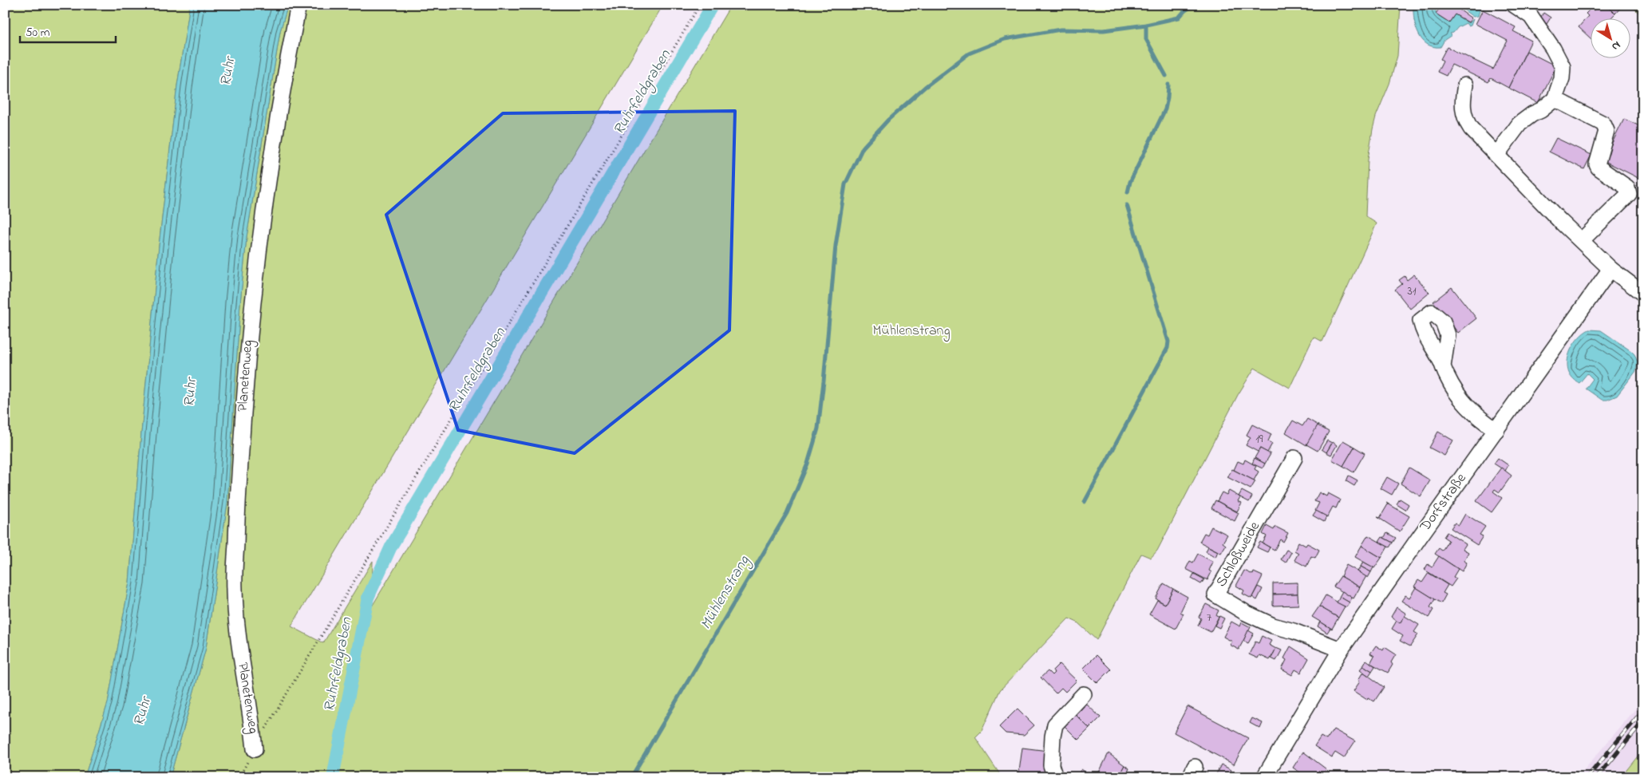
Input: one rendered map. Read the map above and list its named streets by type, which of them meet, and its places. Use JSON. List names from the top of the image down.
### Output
{
  "streets": {
    "street": ["Planetenweg", "Dorfstraße", "Schloßweide"]
  },
  "crossings": [
    ["Dorfstraße", "Schloßweide"]
  ],
  "water": ["Ruhr", "Ruhrfeldgraben", "Mühlenstrang"],
  "parks": ["Mühlenstrang"],
  "house_numbers": ["31", "19", "7"],
  "scale_bar": "50 m",
  "north": "bottom right"
}
